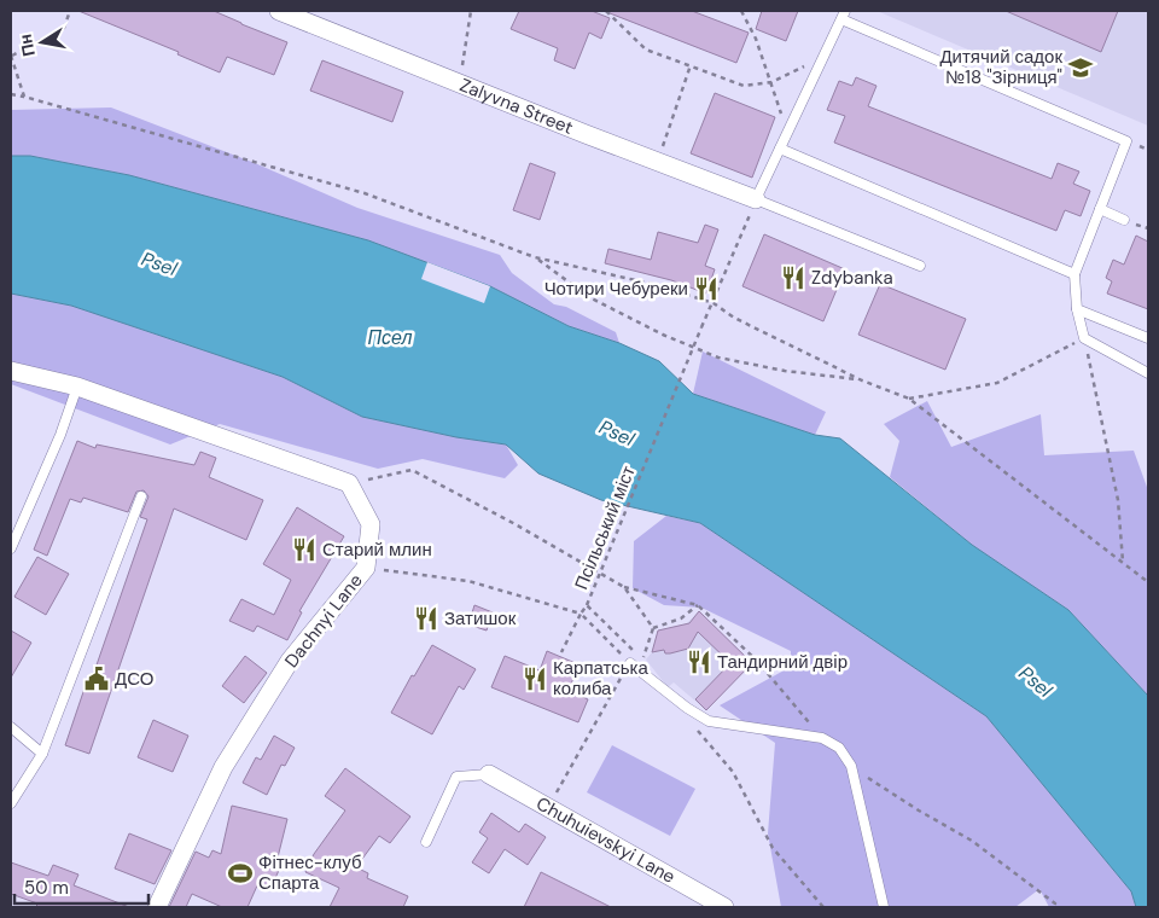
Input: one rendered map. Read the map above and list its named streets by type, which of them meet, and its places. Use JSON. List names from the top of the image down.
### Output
{
  "streets": {
    "street": ["Zalyvna Street", "Dachnyi Lane", "Chuhuievskyi Lane"],
    "path": ["Псільський міст"]
  },
  "crossings": [
    ["Zalyvna Street", "Псільський міст"]
  ],
  "water": ["Psel", "Псел"],
  "places": {
    "school or university": ["Дитячий садок №18 \"Зірниця\""],
    "restaurant": [
      "Zdybanka",
      "Чотири Чебуреки",
      "Старий млин",
      "Затишок",
      "Тандирний двір",
      "Карпатська колиба"
    ],
    "public building": ["ДСО"],
    "sports": ["Фітнес-клуб Спарта"]
  },
  "scale_bar": "50 m",
  "north": "left"
}
